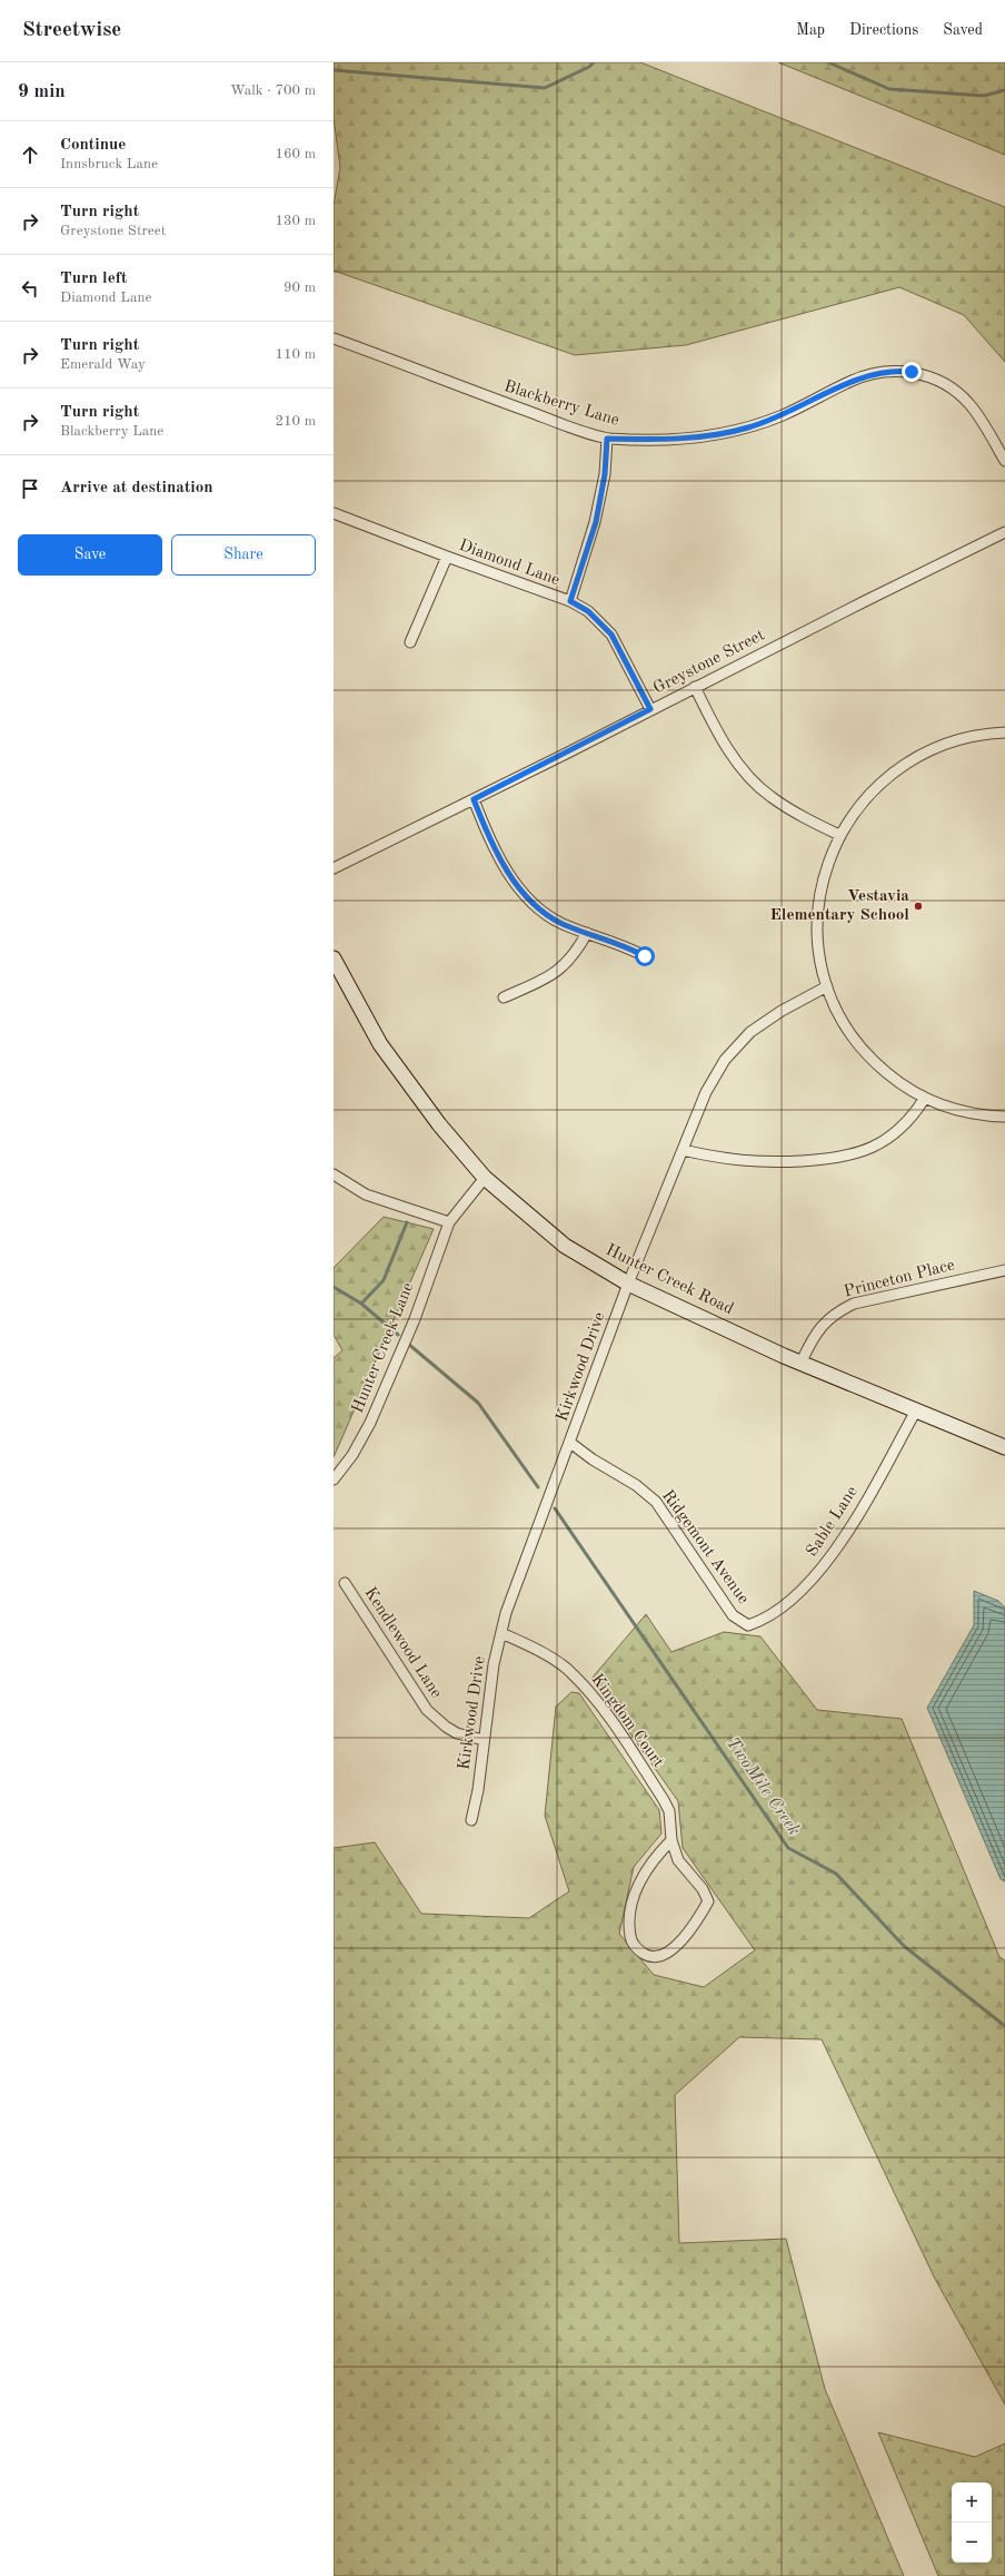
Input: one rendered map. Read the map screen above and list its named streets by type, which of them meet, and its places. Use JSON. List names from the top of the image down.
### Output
{
  "streets": {
    "main road": ["Hunter Creek Road"],
    "street": [
      "Blackberry Lane",
      "Diamond Lane",
      "Greystone Street",
      "Princeton Place",
      "Hunter Creek Lane",
      "Kirkwood Drive",
      "Sable Lane",
      "Ridgemont Avenue",
      "Kendlewood Lane",
      "Kingdom Court"
    ]
  },
  "crossings": [
    ["Diamond Lane", "Greystone Street"],
    ["Princeton Place", "Hunter Creek Road"],
    ["Hunter Creek Road", "Hunter Creek Lane"],
    ["Hunter Creek Road", "Kirkwood Drive"],
    ["Hunter Creek Road", "Sable Lane"],
    ["Kirkwood Drive", "Ridgemont Avenue"],
    ["Kirkwood Drive", "Kendlewood Lane"],
    ["Kirkwood Drive", "Kingdom Court"],
    ["Sable Lane", "Ridgemont Avenue"]
  ],
  "water": ["TwoMile Creek"],
  "places": ["Vestavia Elementary School"],
  "page": {
    "header": "Streetwise",
    "nav": ["Map", "Directions", "Saved"],
    "heading": ["9 min", "Walk · 700 m"],
    "list": [
      ["Continue", "Innsbruck Lane", "160 m"],
      ["Turn right", "Greystone Street", "130 m"],
      ["Turn left", "Diamond Lane", "90 m"],
      ["Turn right", "Emerald Way", "110 m"],
      ["Turn right", "Blackberry Lane", "210 m"],
      "Arrive at destination"
    ],
    "buttons": ["Save", "Share"],
    "map_buttons": ["+", "−"]
  }
}
